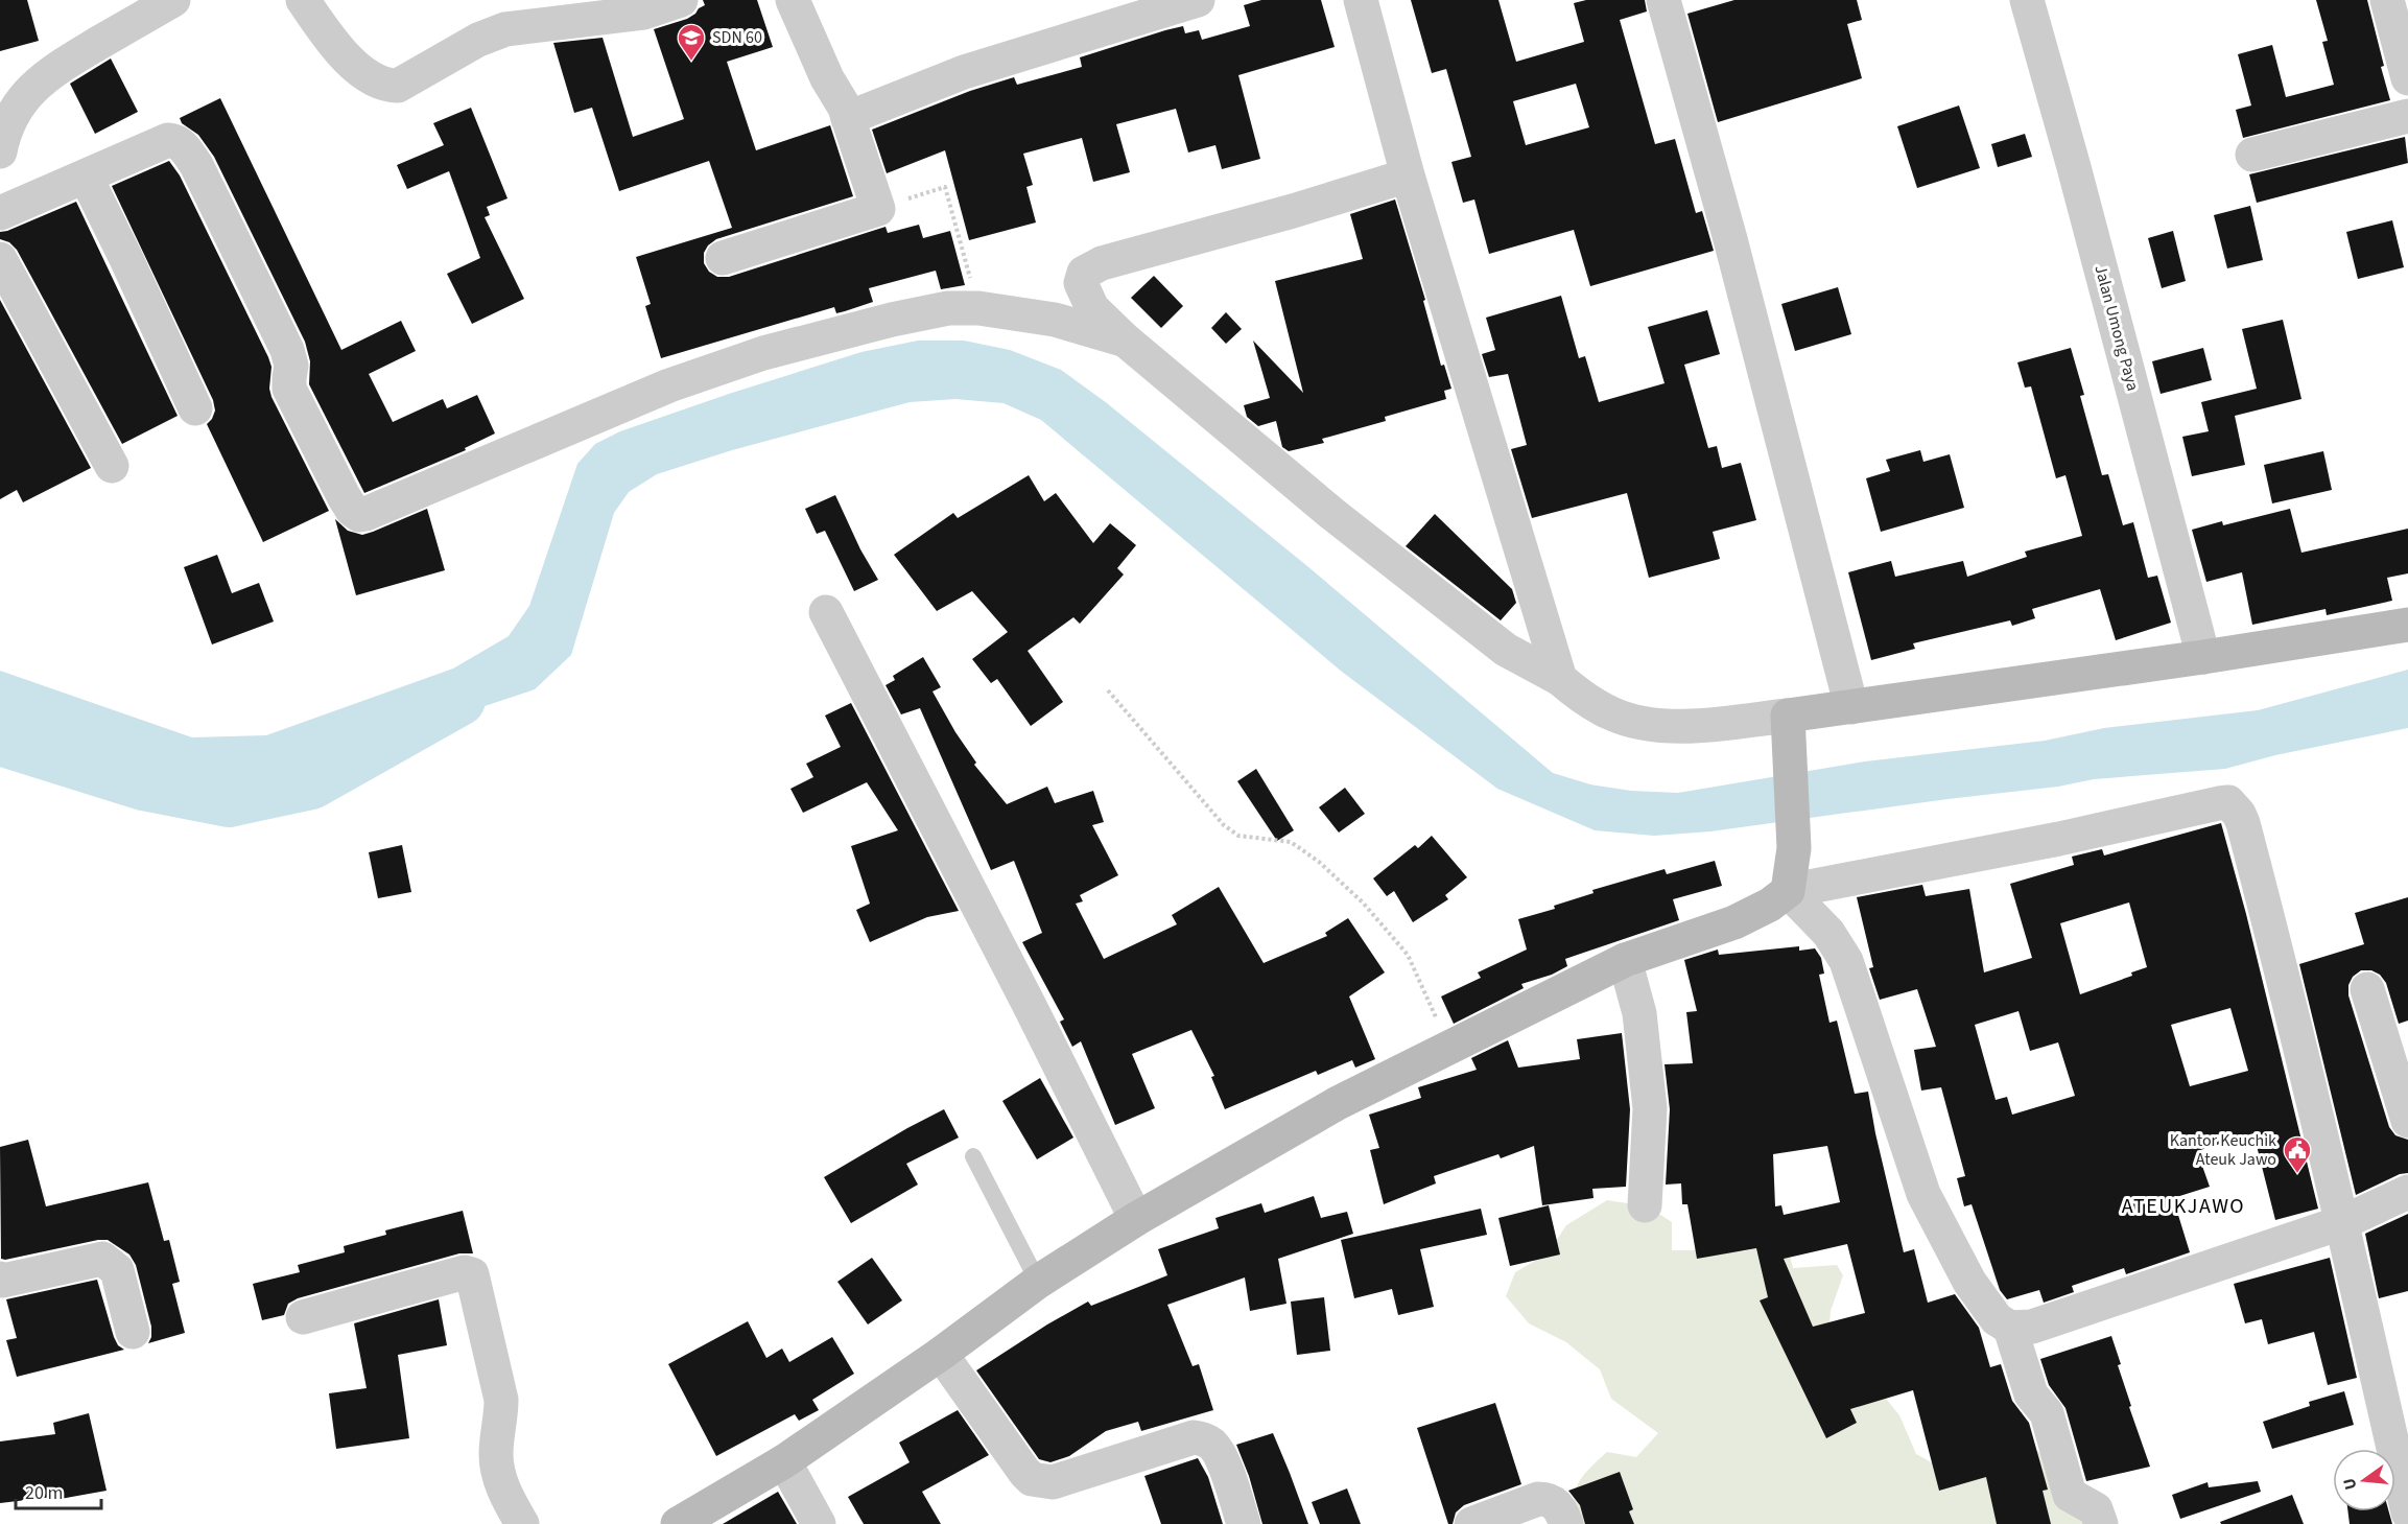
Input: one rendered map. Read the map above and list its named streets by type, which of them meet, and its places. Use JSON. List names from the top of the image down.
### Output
{
  "streets": {
    "street": ["Jalan Umong Paya"]
  },
  "districts": ["ATEUKJAWO"],
  "places": {
    "school or university": ["SDN 60"],
    "public building": ["Kantor Keuchik Ateuk Jawo"]
  },
  "scale_bar": "20 m",
  "north": "left"
}
